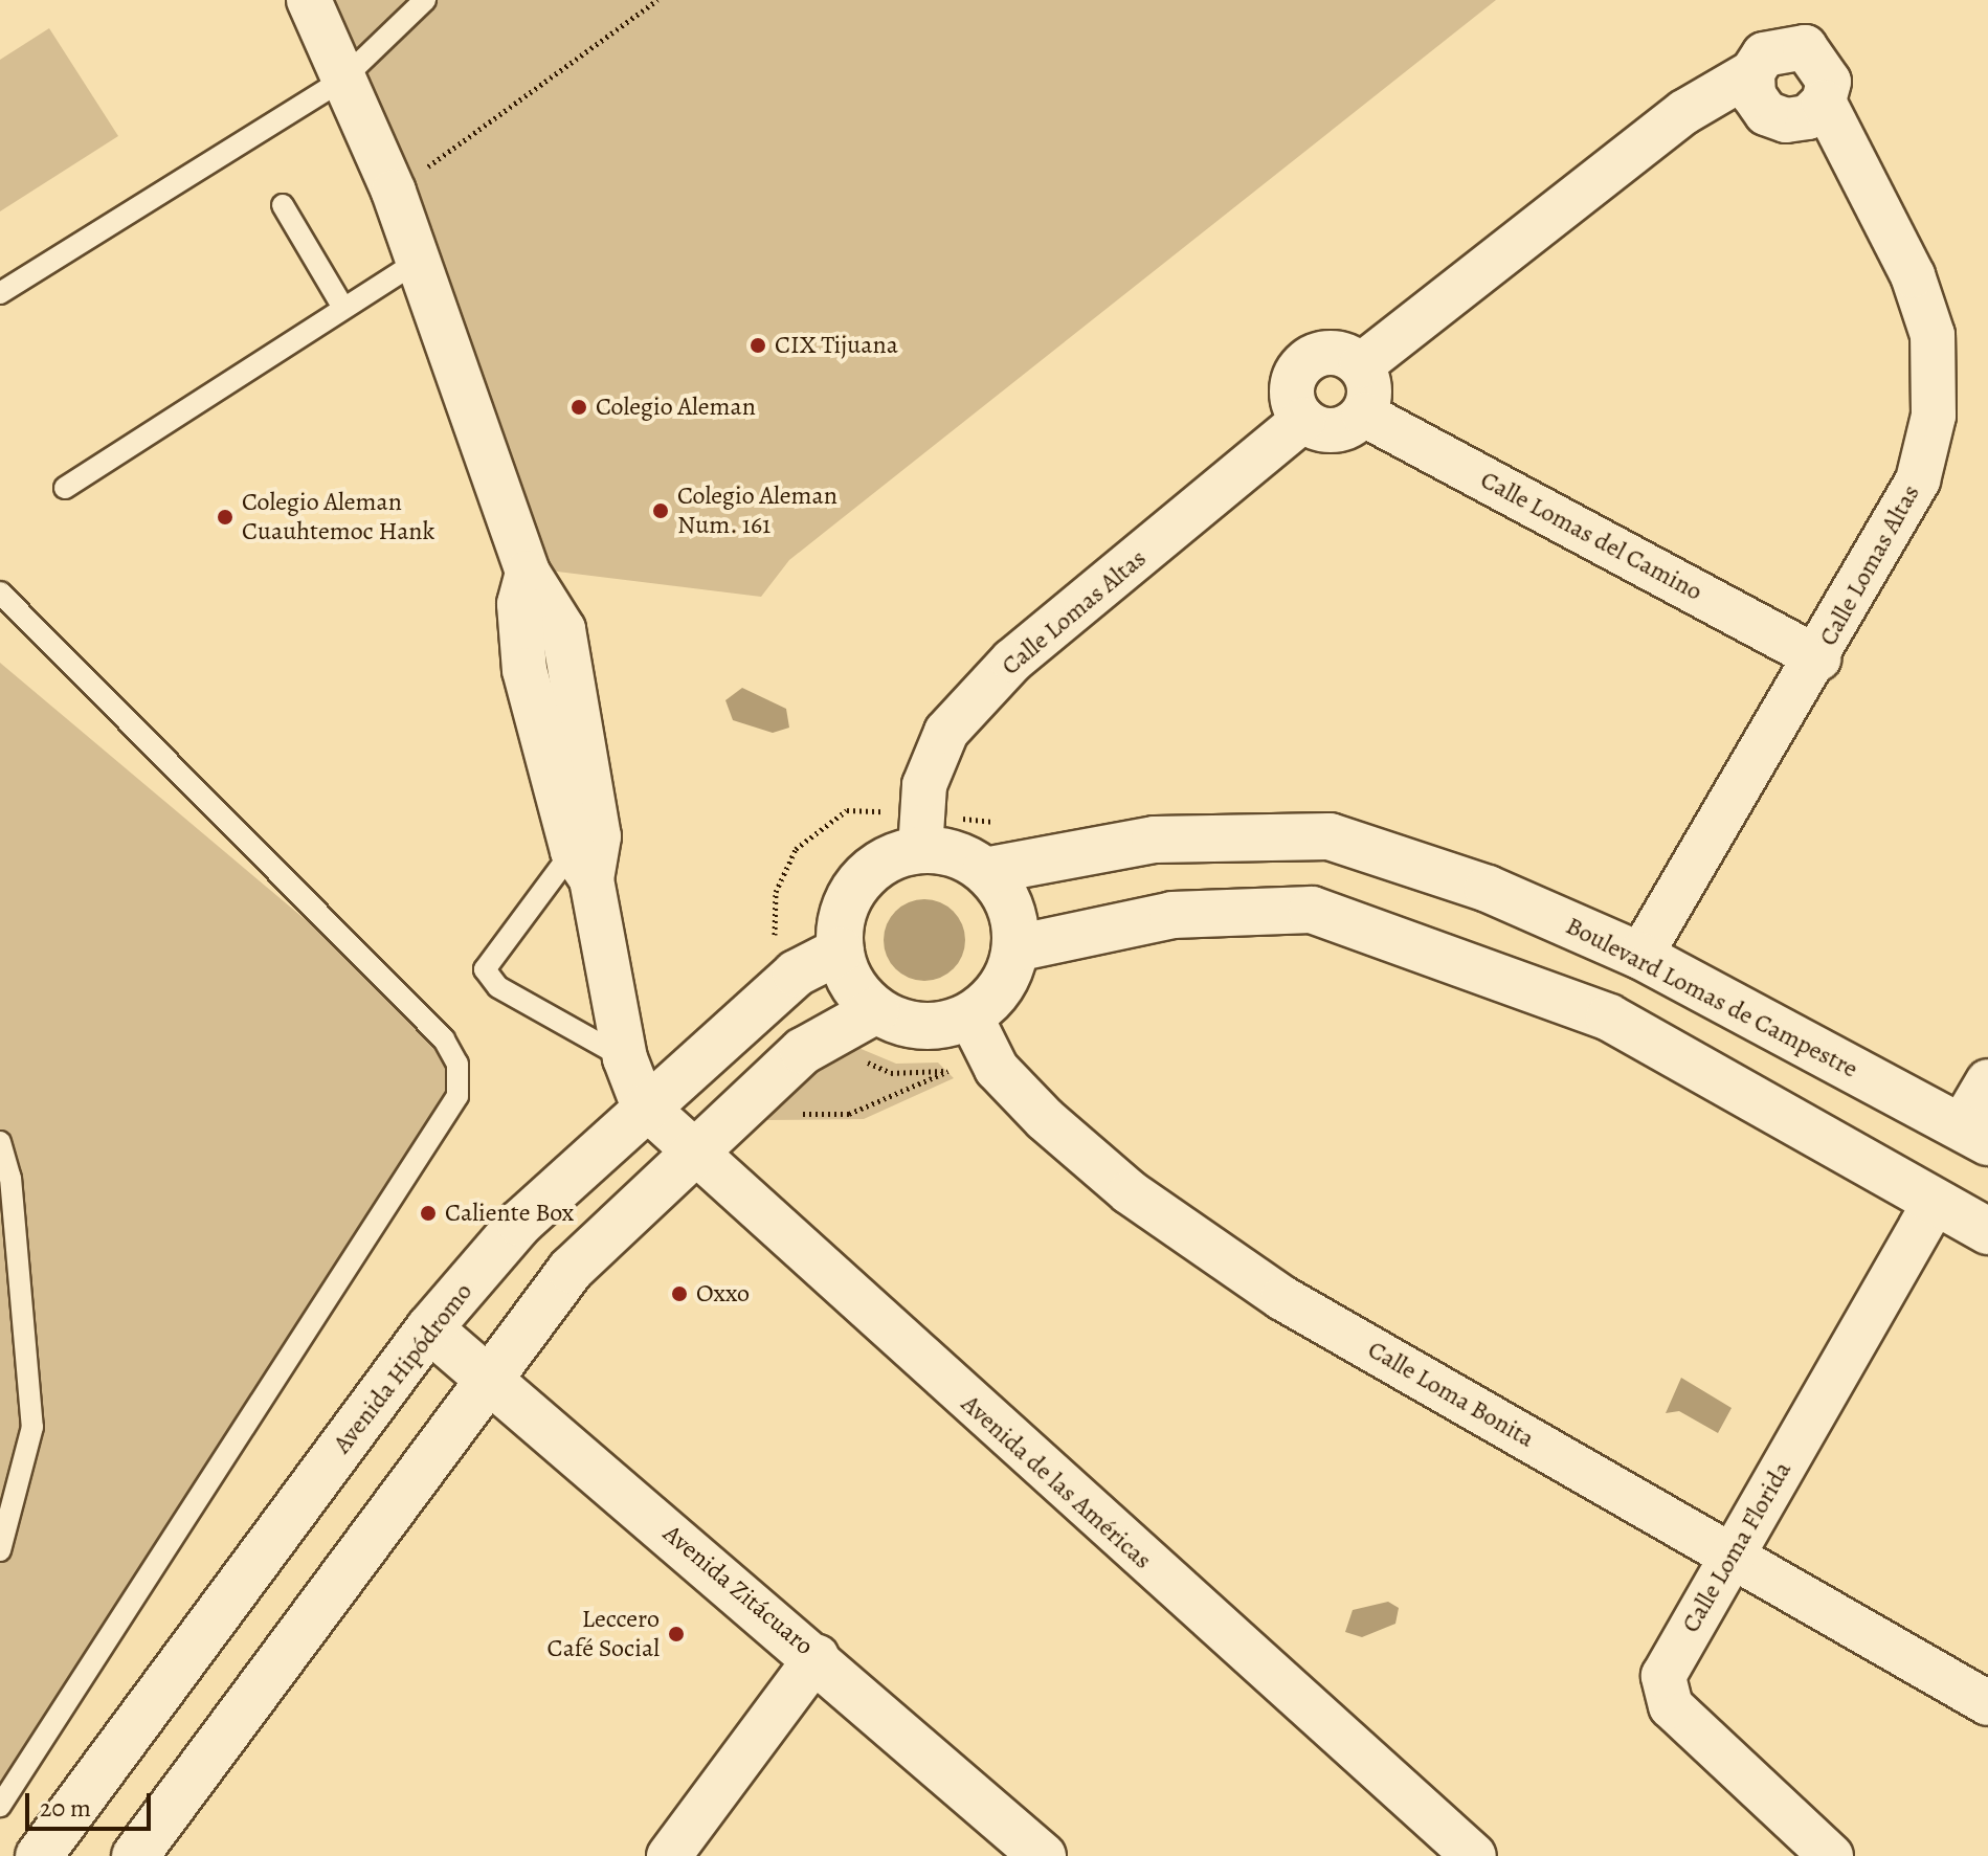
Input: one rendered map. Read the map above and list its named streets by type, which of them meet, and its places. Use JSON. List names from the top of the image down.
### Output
{
  "streets": {
    "main road": ["Boulevard Lomas de Campestre", "Avenida Hipódromo", "Avenida Zitácuaro"],
    "street": [
      "Calle Lomas del Camino",
      "Calle Lomas Altas",
      "Calle Loma Bonita",
      "Avenida de las Américas",
      "Calle Loma Florida"
    ]
  },
  "crossings": [
    ["Calle Lomas del Camino", "Calle Lomas Altas"],
    ["Calle Lomas Altas", "Boulevard Lomas de Campestre"],
    ["Calle Lomas Altas", "Avenida Hipódromo"],
    ["Calle Lomas Altas", "Calle Loma Bonita"],
    ["Boulevard Lomas de Campestre", "Avenida Hipódromo"],
    ["Boulevard Lomas de Campestre", "Calle Loma Bonita"],
    ["Avenida Hipódromo", "Calle Loma Bonita"],
    ["Avenida Hipódromo", "Avenida de las Américas"],
    ["Avenida Hipódromo", "Avenida Zitácuaro"],
    ["Calle Loma Bonita", "Calle Loma Florida"]
  ],
  "places": [
    "CIX Tijuana",
    "Colegio Aleman",
    "Colegio Aleman Num. 161",
    "Colegio Aleman Cuauhtemoc Hank",
    "Caliente Box",
    "Oxxo",
    "Leccero Café Social"
  ],
  "scale_bar": "20 m"
}
